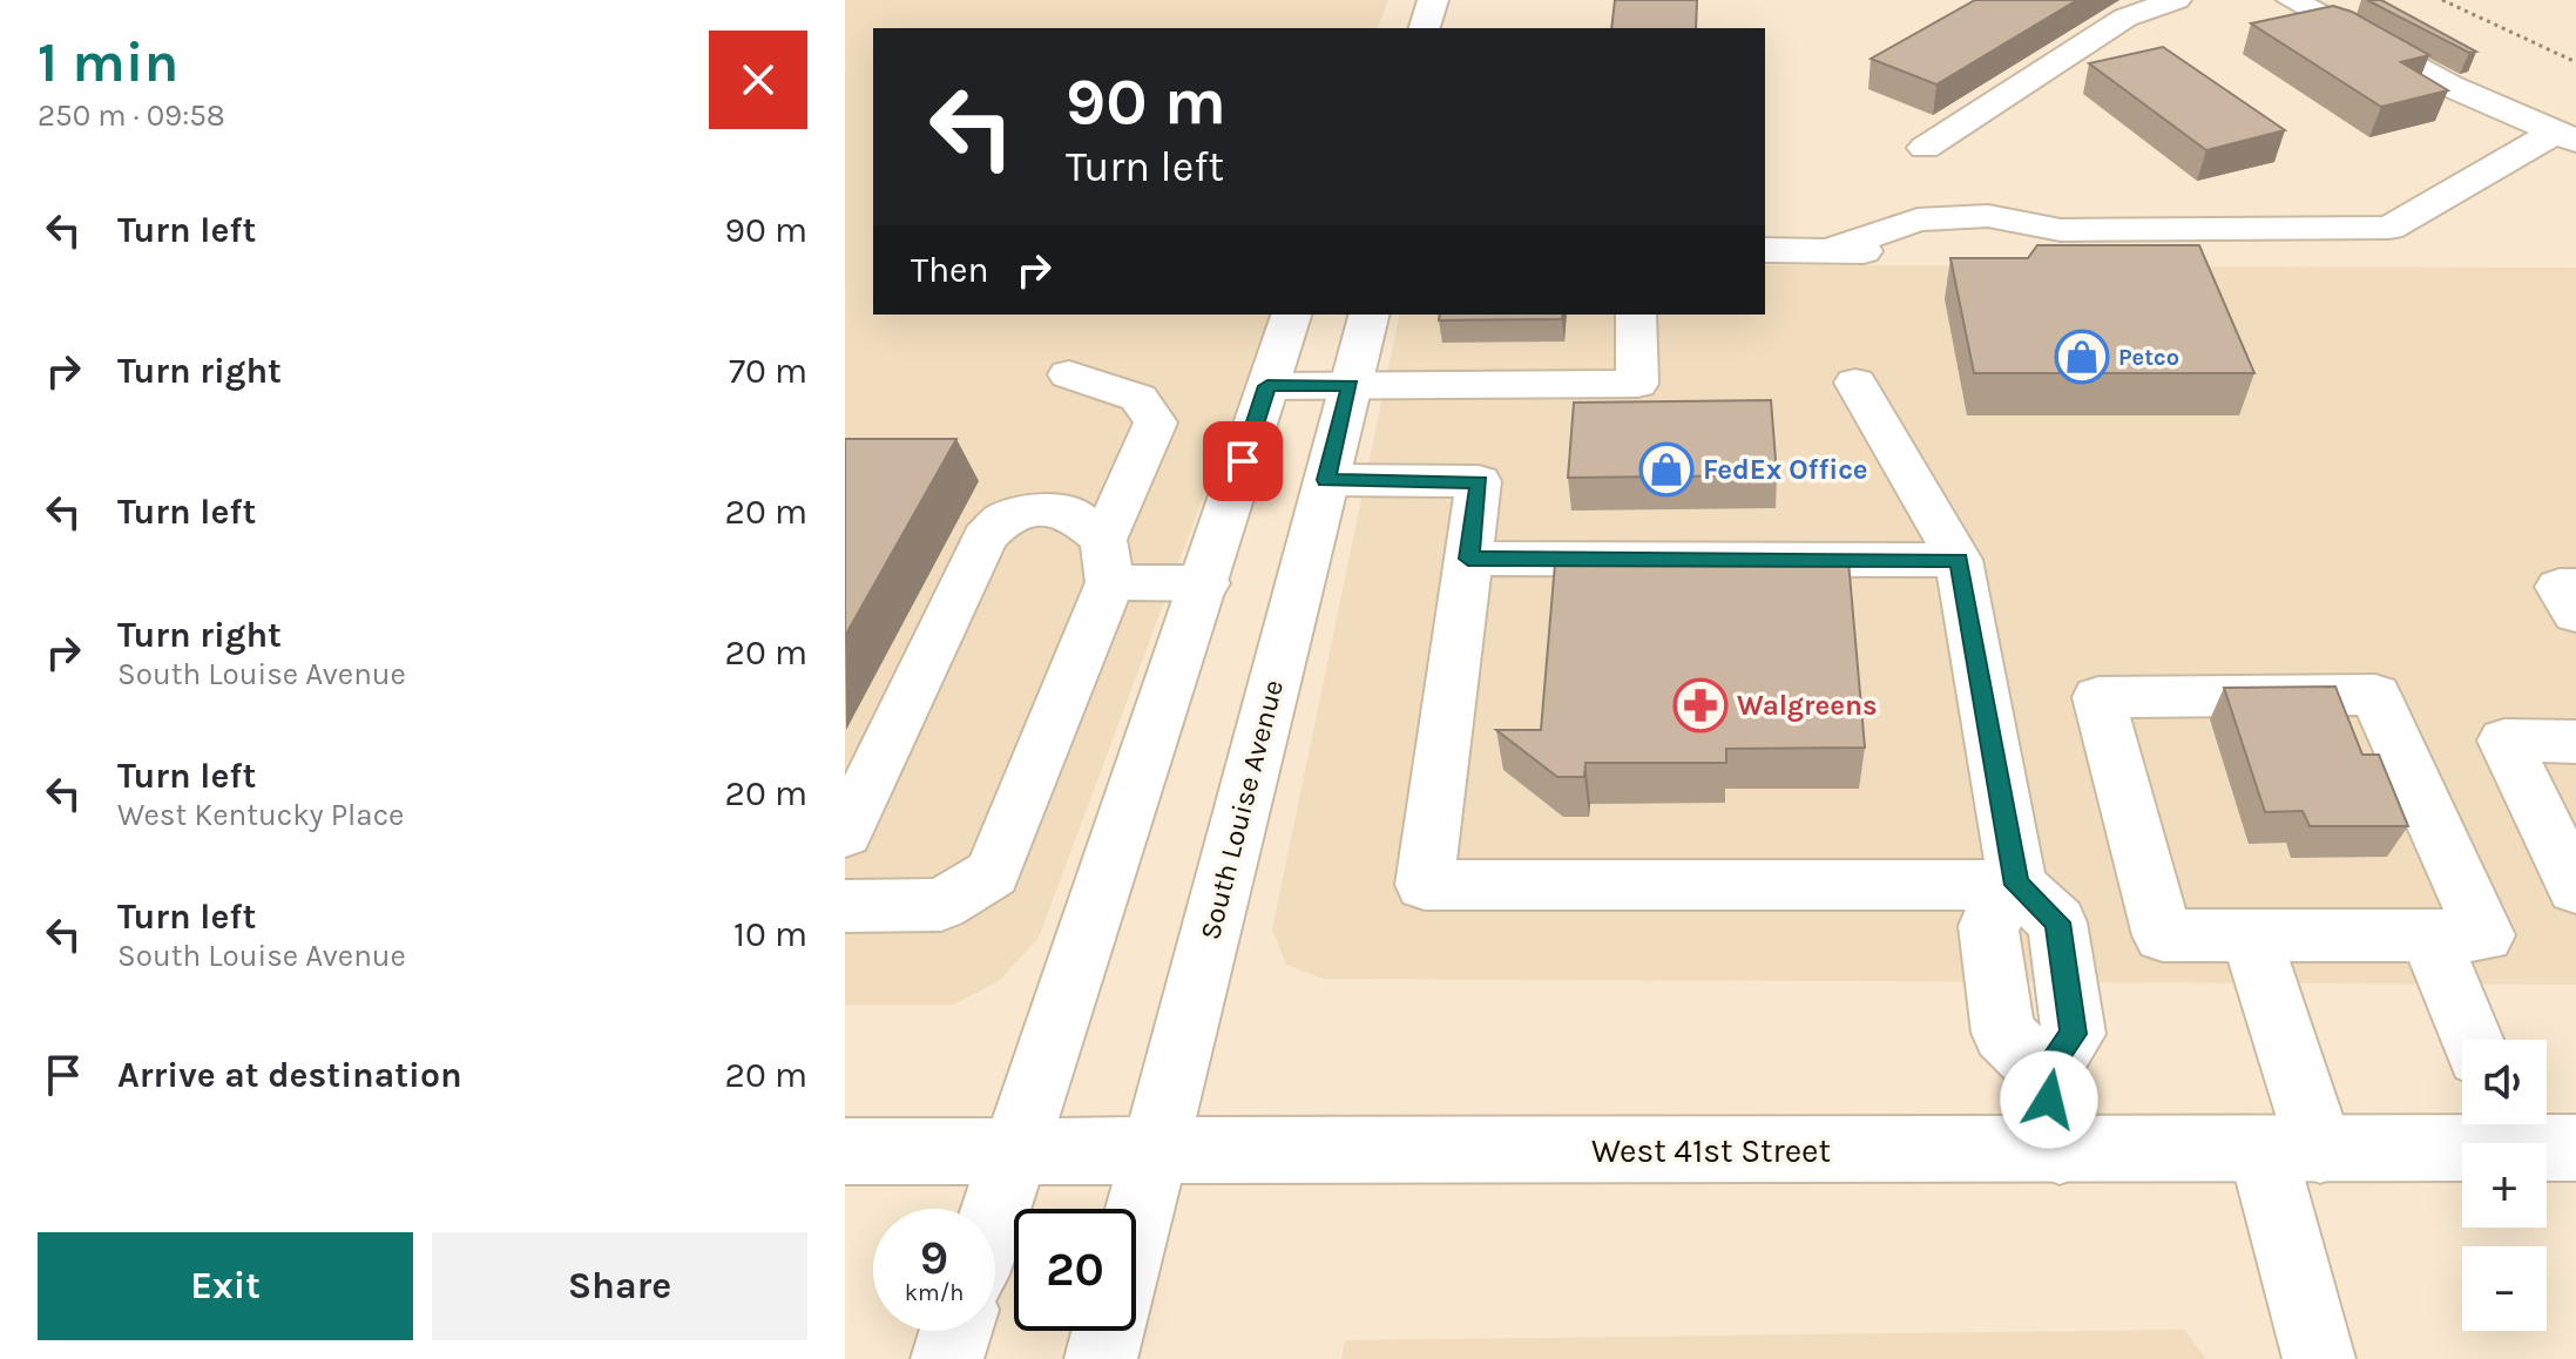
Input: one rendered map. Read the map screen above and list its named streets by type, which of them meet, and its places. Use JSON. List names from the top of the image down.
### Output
{
  "streets": {
    "main road": ["South Louise Avenue", "West 41st Street"]
  },
  "crossings": [
    ["South Louise Avenue", "West 41st Street"]
  ],
  "places": {
    "shop": ["Petco", "FedEx Office"],
    "pharmacy": ["Walgreens"]
  },
  "page": {
    "heading": ["1 min", "250 m · 09:58"],
    "turn": ["90 m", "Turn left"],
    "list": [
      {
        "name": "Turn left",
        "value": "90 m"
      },
      {
        "name": "Turn right",
        "value": "70 m"
      },
      {
        "name": "Turn left",
        "value": "20 m"
      },
      {
        "name": "Turn right",
        "note": "South Louise Avenue",
        "value": "20 m"
      },
      {
        "name": "Turn left",
        "note": "West Kentucky Place",
        "value": "20 m"
      },
      {
        "name": "Turn left",
        "note": "South Louise Avenue",
        "value": "10 m"
      },
      {
        "name": "Arrive at destination",
        "value": "20 m"
      }
    ],
    "then": "Then",
    "map_buttons": ["+", "−"],
    "speed": "9 km/h",
    "limit": "20",
    "buttons": ["Exit", "Share"]
  }
}
